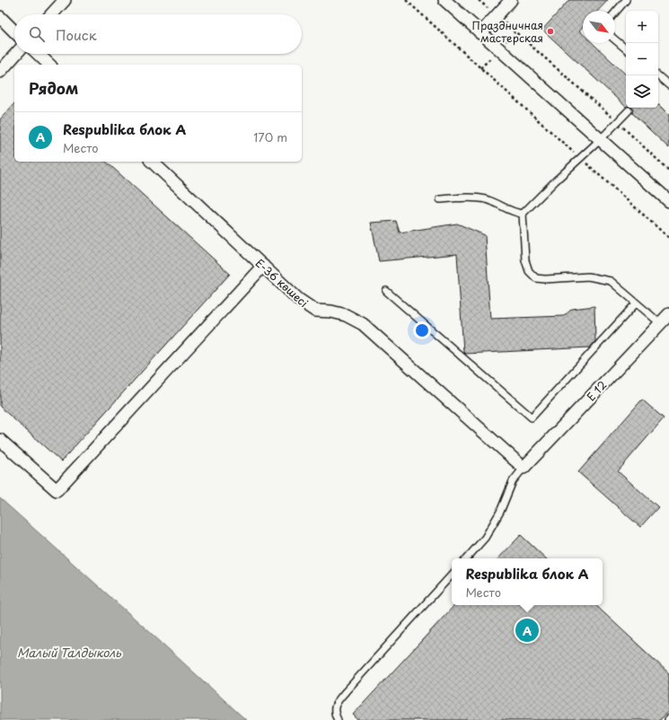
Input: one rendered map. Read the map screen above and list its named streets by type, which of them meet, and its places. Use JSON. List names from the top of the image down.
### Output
{
  "streets": {
    "street": ["Е-36 көшесі", "E 12"]
  },
  "crossings": [
    ["Е-36 көшесі", "E 12"]
  ],
  "water": ["Малый Талдыколь"],
  "places": ["Праздничная мастерская"],
  "north": "bottom right",
  "page": {
    "map_buttons": ["+", "−"],
    "search": "Поиск",
    "heading": "Рядом",
    "list": [
      {
        "mark": "A",
        "name": "Respublika блок А",
        "note": "Место",
        "value": "170 m"
      }
    ],
    "popup": ["Respublika блок А", "Место"],
    "pins": "A"
  }
}
